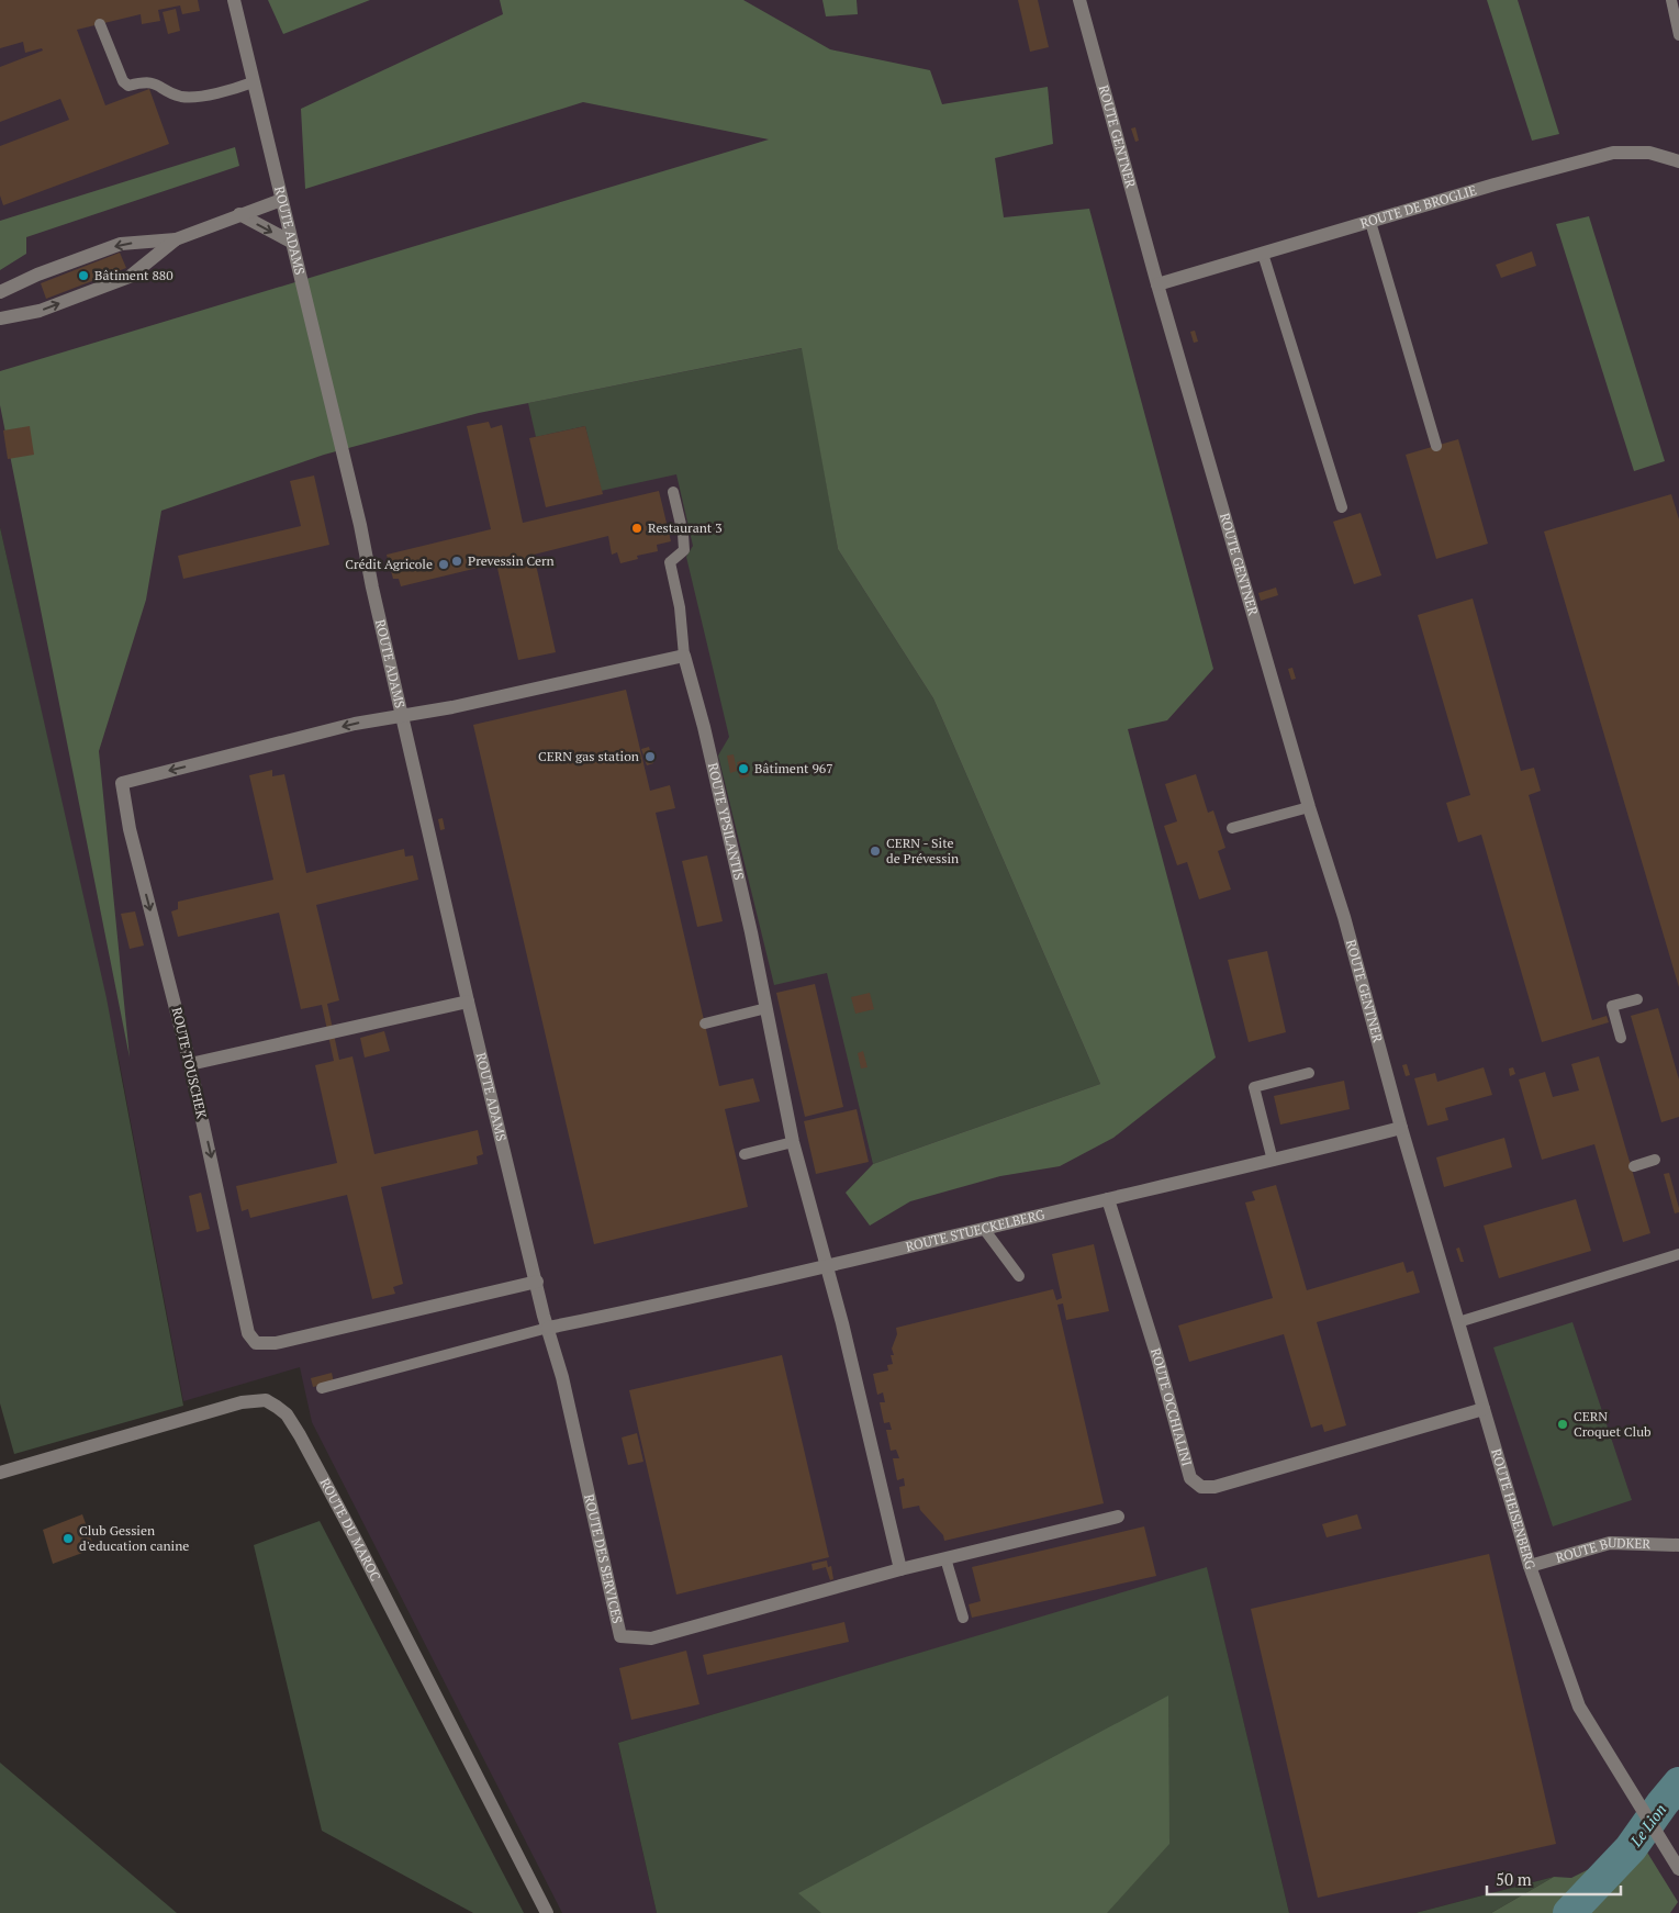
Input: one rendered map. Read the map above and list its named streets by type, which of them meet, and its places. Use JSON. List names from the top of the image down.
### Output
{
  "streets": {
    "street": [
      "ROUTE GENTNER",
      "ROUTE DE BROGLIE",
      "ROUTE ADAMS",
      "ROUTE YPSILANTIS",
      "ROUTE TOUSCHEK",
      "ROUTE STUECKELBERG",
      "ROUTE OCCHIALINI",
      "ROUTE HEISENBERG",
      "ROUTE DU MAROC",
      "ROUTE BUDKER",
      "ROUTE DES SERVICES"
    ]
  },
  "crossings": [
    ["ROUTE GENTNER", "ROUTE DE BROGLIE"],
    ["ROUTE GENTNER", "ROUTE STUECKELBERG"],
    ["ROUTE GENTNER", "ROUTE HEISENBERG"],
    ["ROUTE ADAMS", "ROUTE TOUSCHEK"],
    ["ROUTE ADAMS", "ROUTE STUECKELBERG"],
    ["ROUTE ADAMS", "ROUTE DES SERVICES"],
    ["ROUTE YPSILANTIS", "ROUTE STUECKELBERG"],
    ["ROUTE STUECKELBERG", "ROUTE OCCHIALINI"],
    ["ROUTE STUECKELBERG", "ROUTE HEISENBERG"],
    ["ROUTE STUECKELBERG", "ROUTE DES SERVICES"],
    ["ROUTE OCCHIALINI", "ROUTE HEISENBERG"],
    ["ROUTE HEISENBERG", "ROUTE BUDKER"]
  ],
  "water": ["Le Lion"],
  "places": [
    "Bâtiment 880",
    "Restaurant 3",
    "Prevessin Cern",
    "Crédit Agricole",
    "CERN gas station",
    "Bâtiment 967",
    "CERN - Site de Prévessin",
    "CERN Croquet Club",
    "Club Gessien d'education canine"
  ],
  "scale_bar": "50 m"
}
